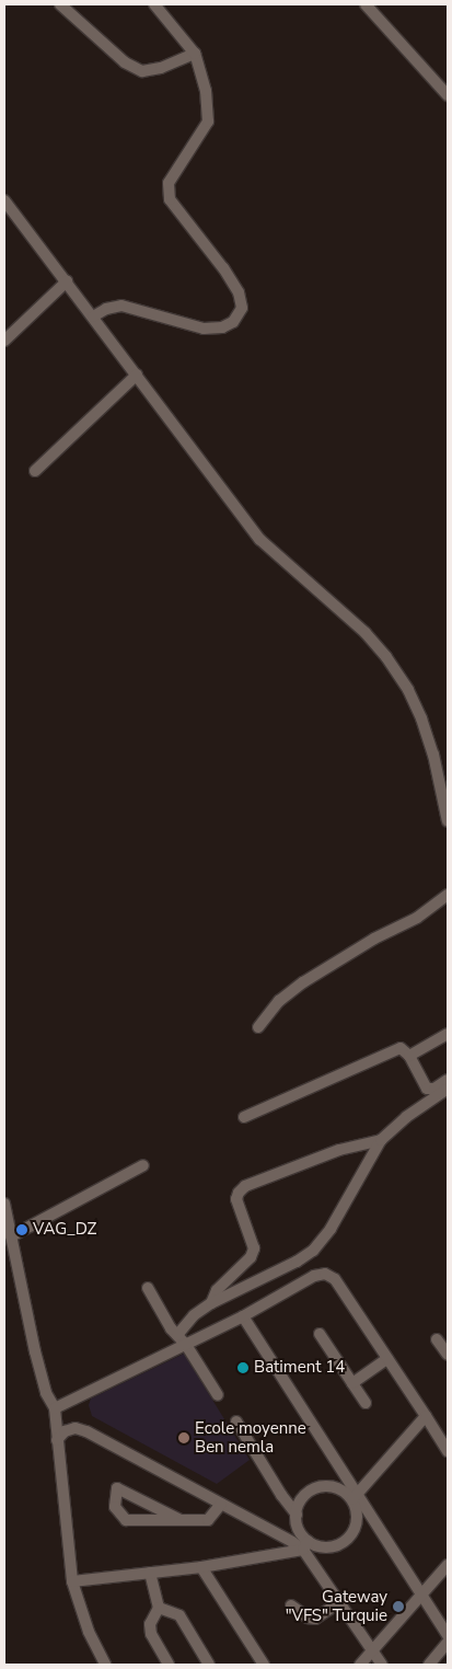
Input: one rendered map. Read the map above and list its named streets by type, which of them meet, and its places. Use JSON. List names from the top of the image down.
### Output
{
  "places": [
    "VAG_DZ",
    "Batiment 14",
    "Ecole moyenne Ben nemla",
    "Gateway \"VFS\" Turquie"
  ]
}
